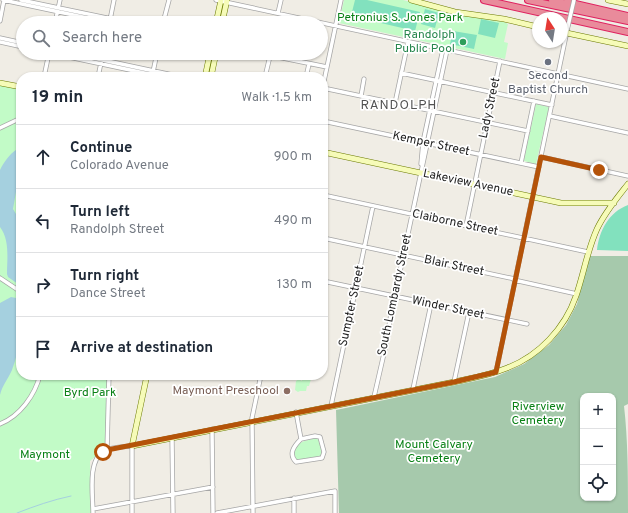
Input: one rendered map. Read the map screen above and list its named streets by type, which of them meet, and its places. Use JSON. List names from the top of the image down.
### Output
{
  "streets": {
    "street": [
      "Lady Street",
      "Kemper Street",
      "Lakeview Avenue",
      "Claiborne Street",
      "Blair Street",
      "South Lombardy Street",
      "Sumpter Street",
      "Winder Street"
    ]
  },
  "crossings": [
    ["Lady Street", "Kemper Street"],
    ["Lady Street", "Lakeview Avenue"],
    ["Lady Street", "Claiborne Street"],
    ["Kemper Street", "South Lombardy Street"],
    ["Lakeview Avenue", "South Lombardy Street"],
    ["Claiborne Street", "South Lombardy Street"],
    ["Claiborne Street", "Sumpter Street"],
    ["Blair Street", "South Lombardy Street"],
    ["Blair Street", "Sumpter Street"],
    ["South Lombardy Street", "Winder Street"],
    ["Sumpter Street", "Winder Street"]
  ],
  "districts": ["RANDOLPH"],
  "parks": [
    "Petronius S. Jones Park",
    "Byrd Park",
    "Riverview Cemetery",
    "Mount Calvary Cemetery",
    "Maymont"
  ],
  "places": ["Randolph Public Pool", "Second Baptist Church", "Maymont Preschool"],
  "north": "top",
  "page": {
    "search": "Search here",
    "heading": ["19 min", "Walk · 1.5 km"],
    "list": [
      ["Continue", "Colorado Avenue", "900 m"],
      ["Turn left", "Randolph Street", "490 m"],
      ["Turn right", "Dance Street", "130 m"],
      "Arrive at destination"
    ],
    "map_buttons": ["+", "−"]
  }
}
